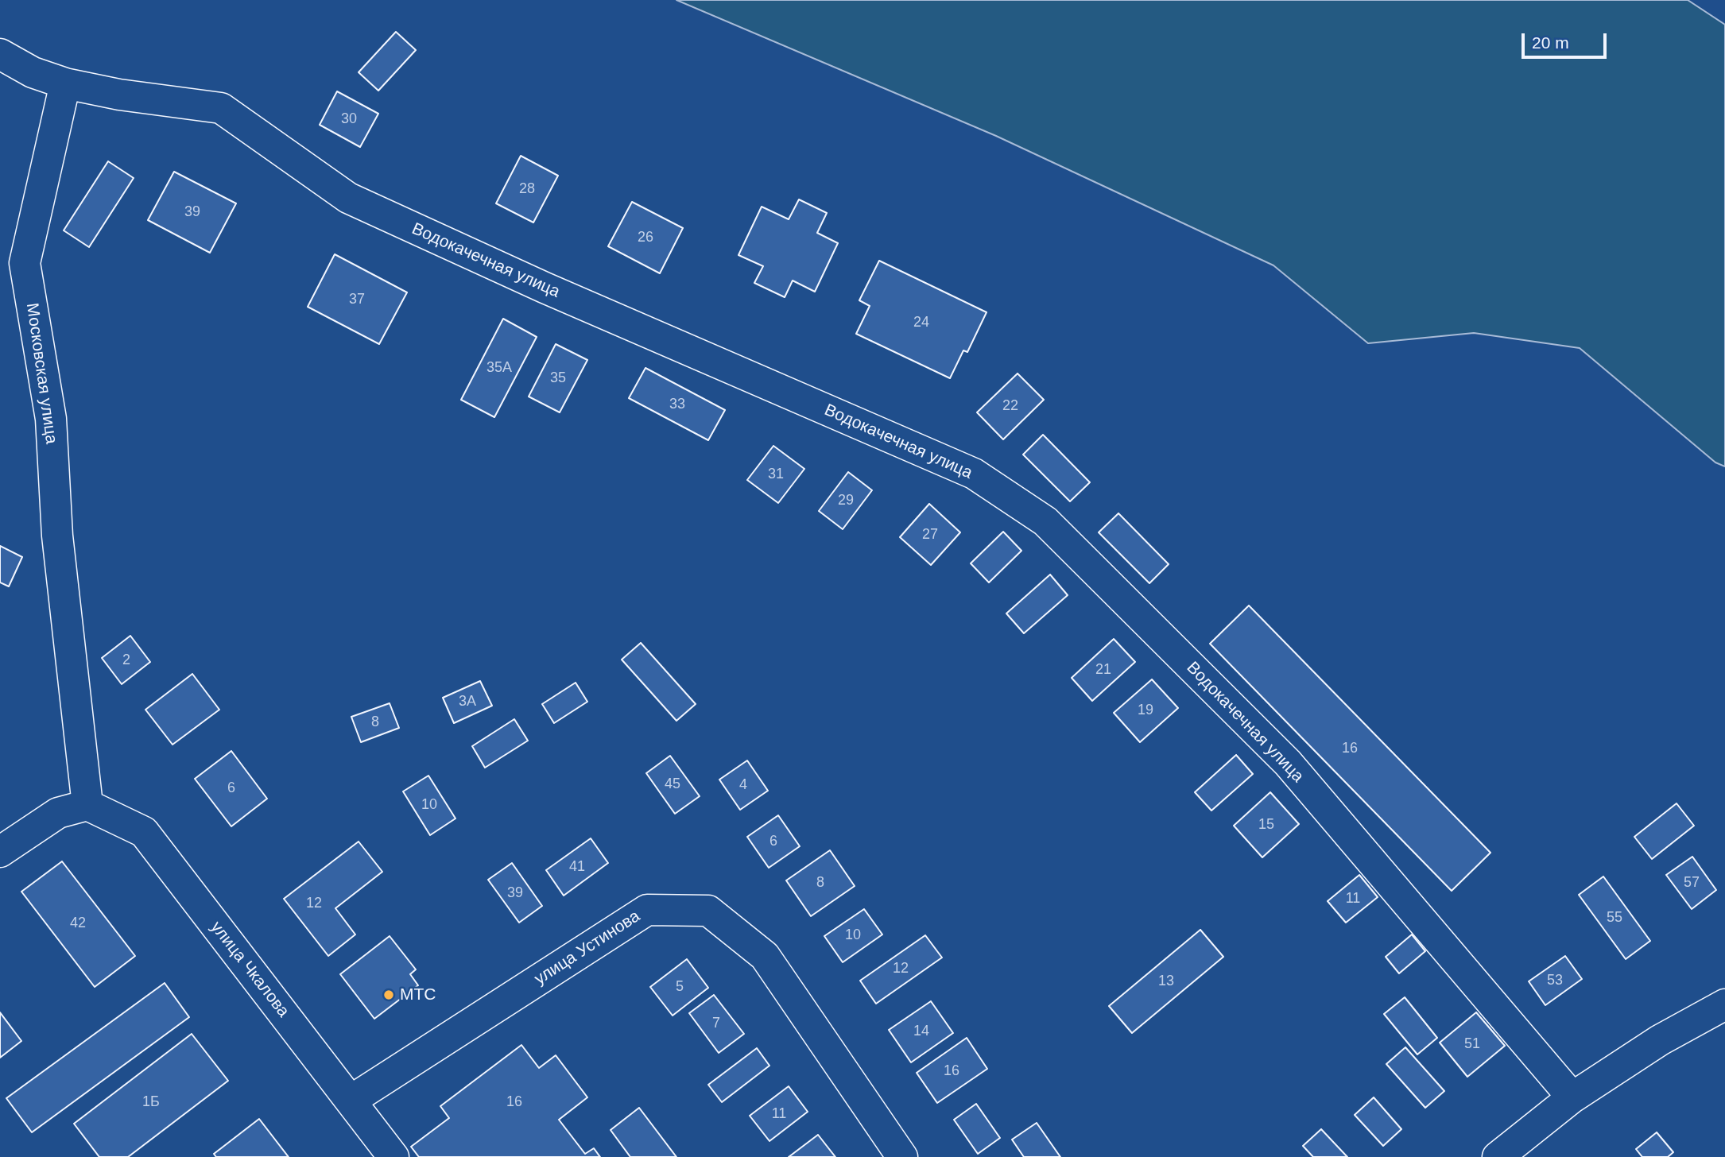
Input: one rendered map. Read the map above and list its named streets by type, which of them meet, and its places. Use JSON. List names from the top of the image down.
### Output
{
  "streets": {
    "street": [
      "Водокачечная улица",
      "Московская улица",
      "улица Устинова",
      "улица Чкалова"
    ]
  },
  "crossings": [
    ["Водокачечная улица", "Московская улица"],
    ["Московская улица", "улица Чкалова"],
    ["улица Устинова", "улица Чкалова"]
  ],
  "places": ["МТС"],
  "house_numbers": [
    "30",
    "28",
    "39",
    "26",
    "37",
    "24",
    "35А",
    "35",
    "33",
    "22",
    "31",
    "29",
    "27",
    "2",
    "21",
    "3А",
    "19",
    "8",
    "16",
    "45",
    "4",
    "6",
    "10",
    "15",
    "6",
    "41",
    "8",
    "57",
    "39",
    "11",
    "12",
    "55",
    "42",
    "10",
    "12",
    "53",
    "13",
    "5",
    "7",
    "14",
    "51",
    "16",
    "1Б",
    "16",
    "11"
  ],
  "scale_bar": "20 m"
}
